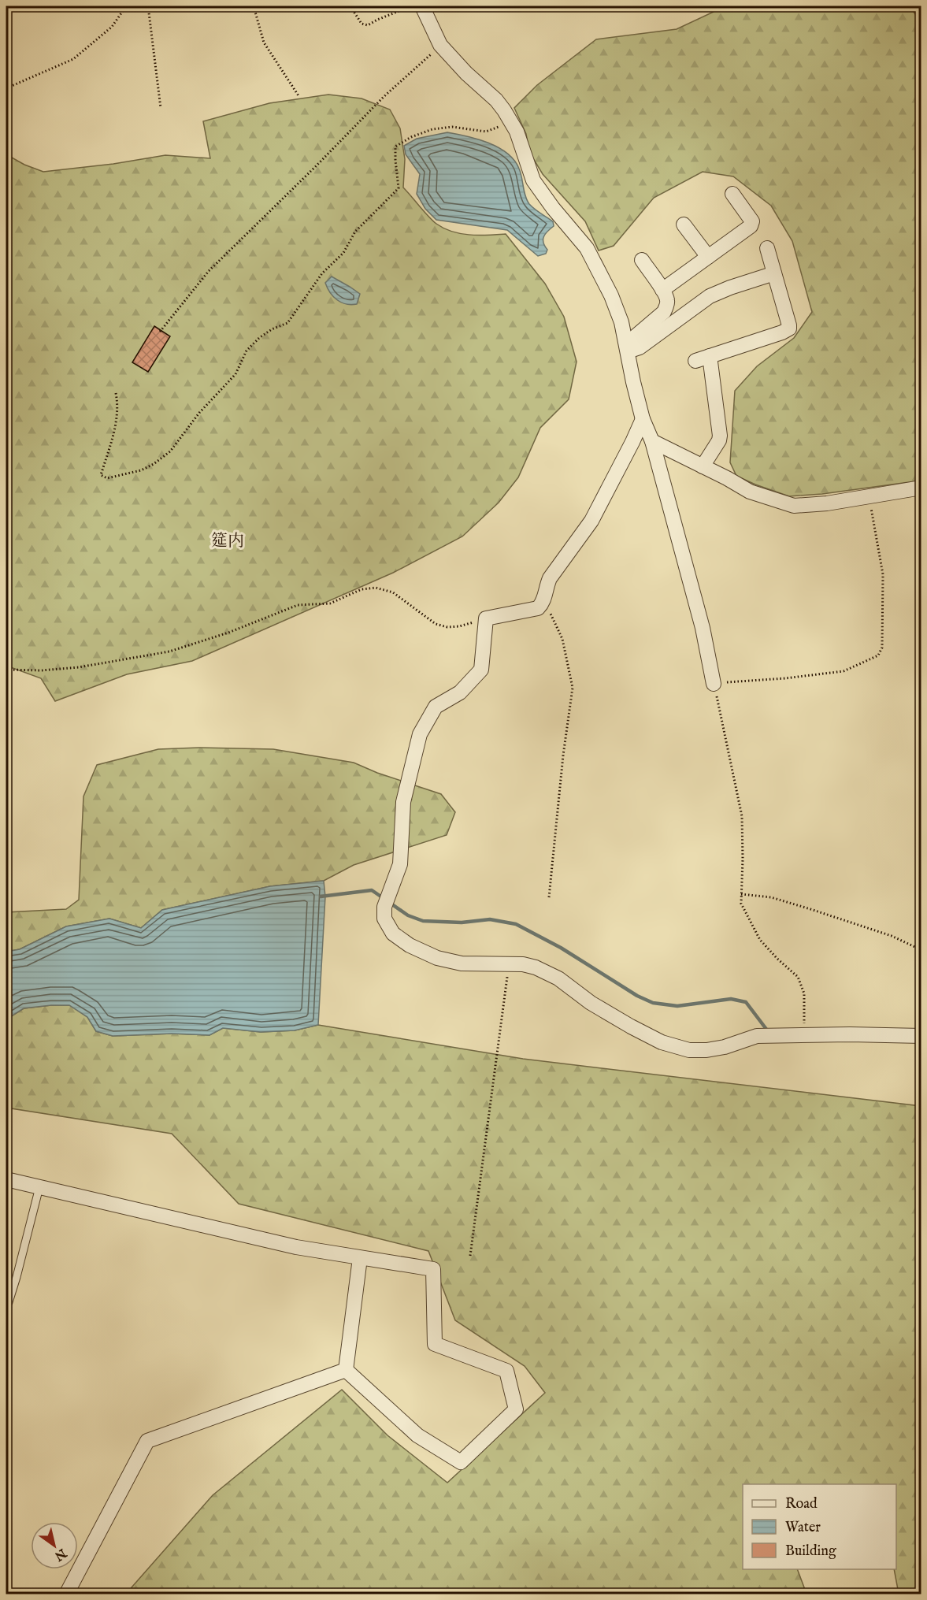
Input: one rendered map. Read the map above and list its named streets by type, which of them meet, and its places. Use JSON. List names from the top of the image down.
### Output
{
  "districts": ["筵内"],
  "legend": ["Road", "Water", "Building"],
  "north": "bottom right"
}
